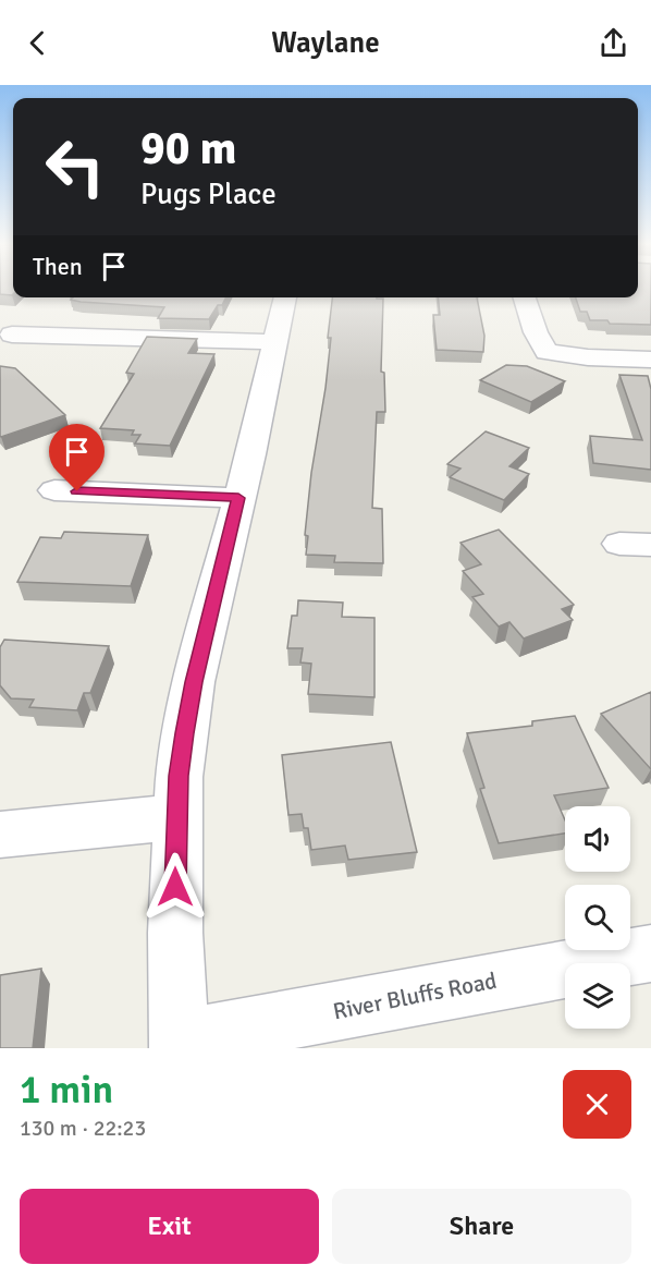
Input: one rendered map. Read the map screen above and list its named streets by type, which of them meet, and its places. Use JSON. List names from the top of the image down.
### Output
{
  "streets": {
    "street": ["River Bluffs Road"]
  },
  "page": {
    "header": "Waylane",
    "turn": ["90 m", "Pugs Place"],
    "then": "Then",
    "heading": ["1 min", "130 m · 22:23"],
    "buttons": ["Exit", "Share"]
  }
}
